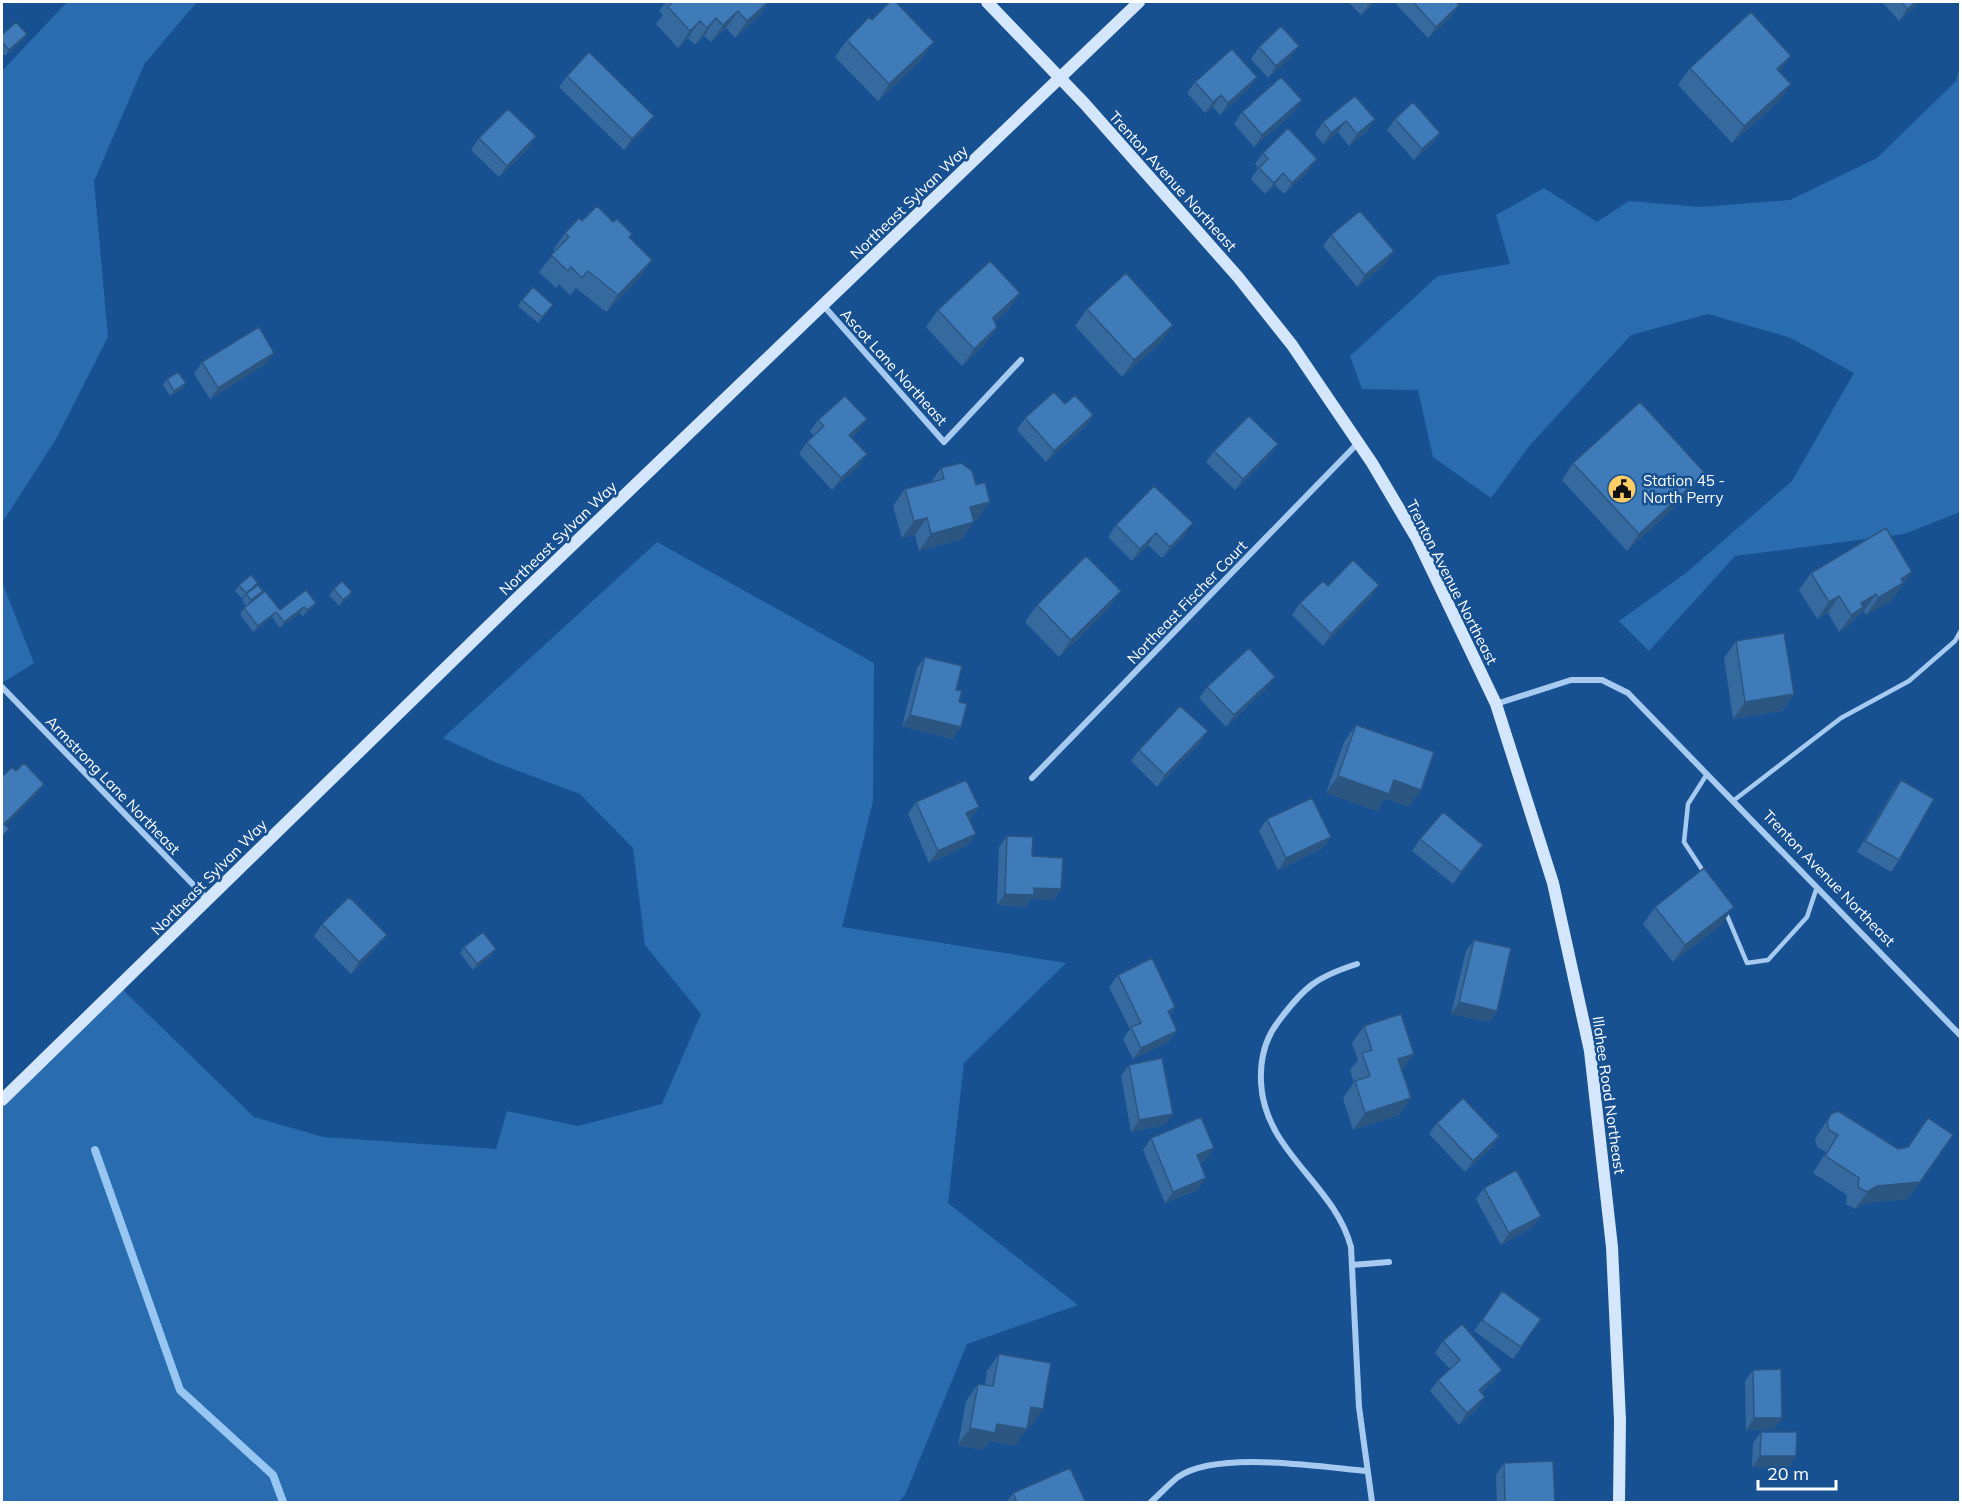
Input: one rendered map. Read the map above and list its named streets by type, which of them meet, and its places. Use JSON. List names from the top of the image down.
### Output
{
  "streets": {
    "main road": ["Trenton Avenue Northeast", "Northeast Sylvan Way", "Illahee Road Northeast"],
    "street": ["Ascot Lane Northeast", "Northeast Fischer Court", "Armstrong Lane Northeast"]
  },
  "crossings": [
    ["Trenton Avenue Northeast", "Northeast Sylvan Way"],
    ["Trenton Avenue Northeast", "Northeast Fischer Court"],
    ["Trenton Avenue Northeast", "Illahee Road Northeast"],
    ["Northeast Sylvan Way", "Ascot Lane Northeast"],
    ["Northeast Sylvan Way", "Armstrong Lane Northeast"]
  ],
  "places": {
    "public building": ["Station 45 - North Perry"]
  },
  "scale_bar": "20 m"
}
